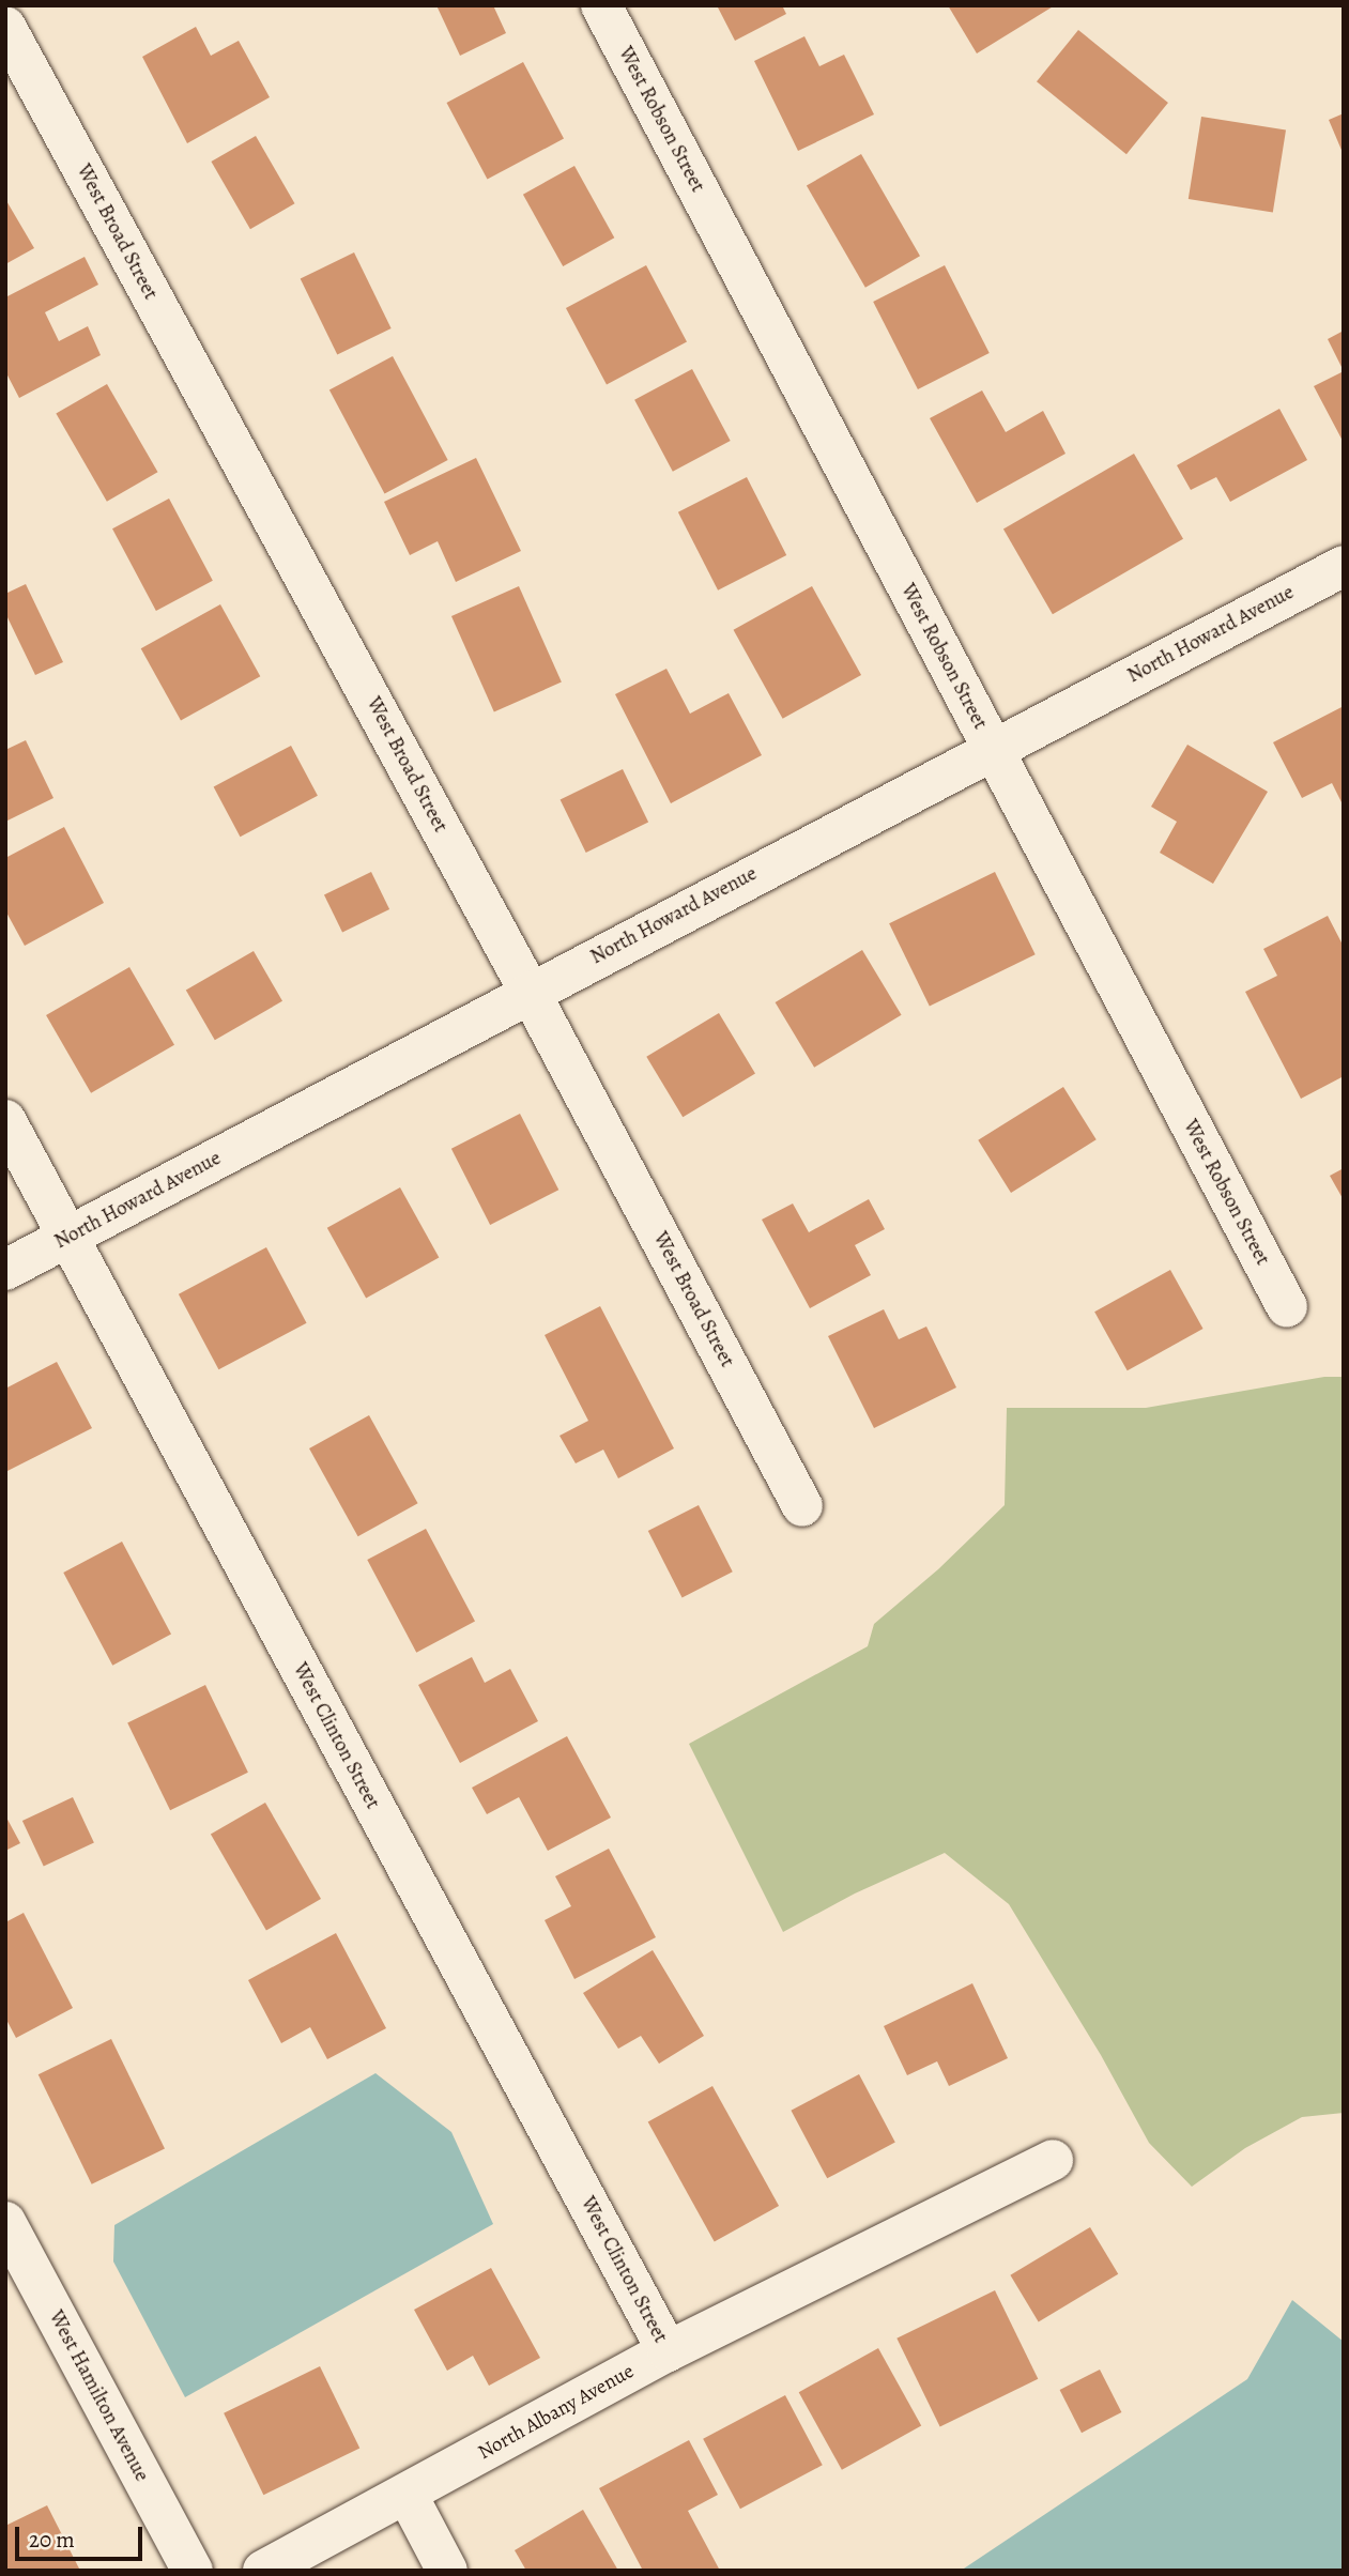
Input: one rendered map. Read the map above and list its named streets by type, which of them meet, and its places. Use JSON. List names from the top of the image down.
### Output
{
  "streets": {
    "street": [
      "West Robson Street",
      "West Broad Street",
      "North Howard Avenue",
      "West Clinton Street",
      "West Hamilton Avenue",
      "North Albany Avenue"
    ]
  },
  "crossings": [
    ["West Robson Street", "North Howard Avenue"],
    ["West Broad Street", "North Howard Avenue"],
    ["North Howard Avenue", "West Clinton Street"],
    ["West Clinton Street", "North Albany Avenue"]
  ],
  "scale_bar": "20 m"
}
